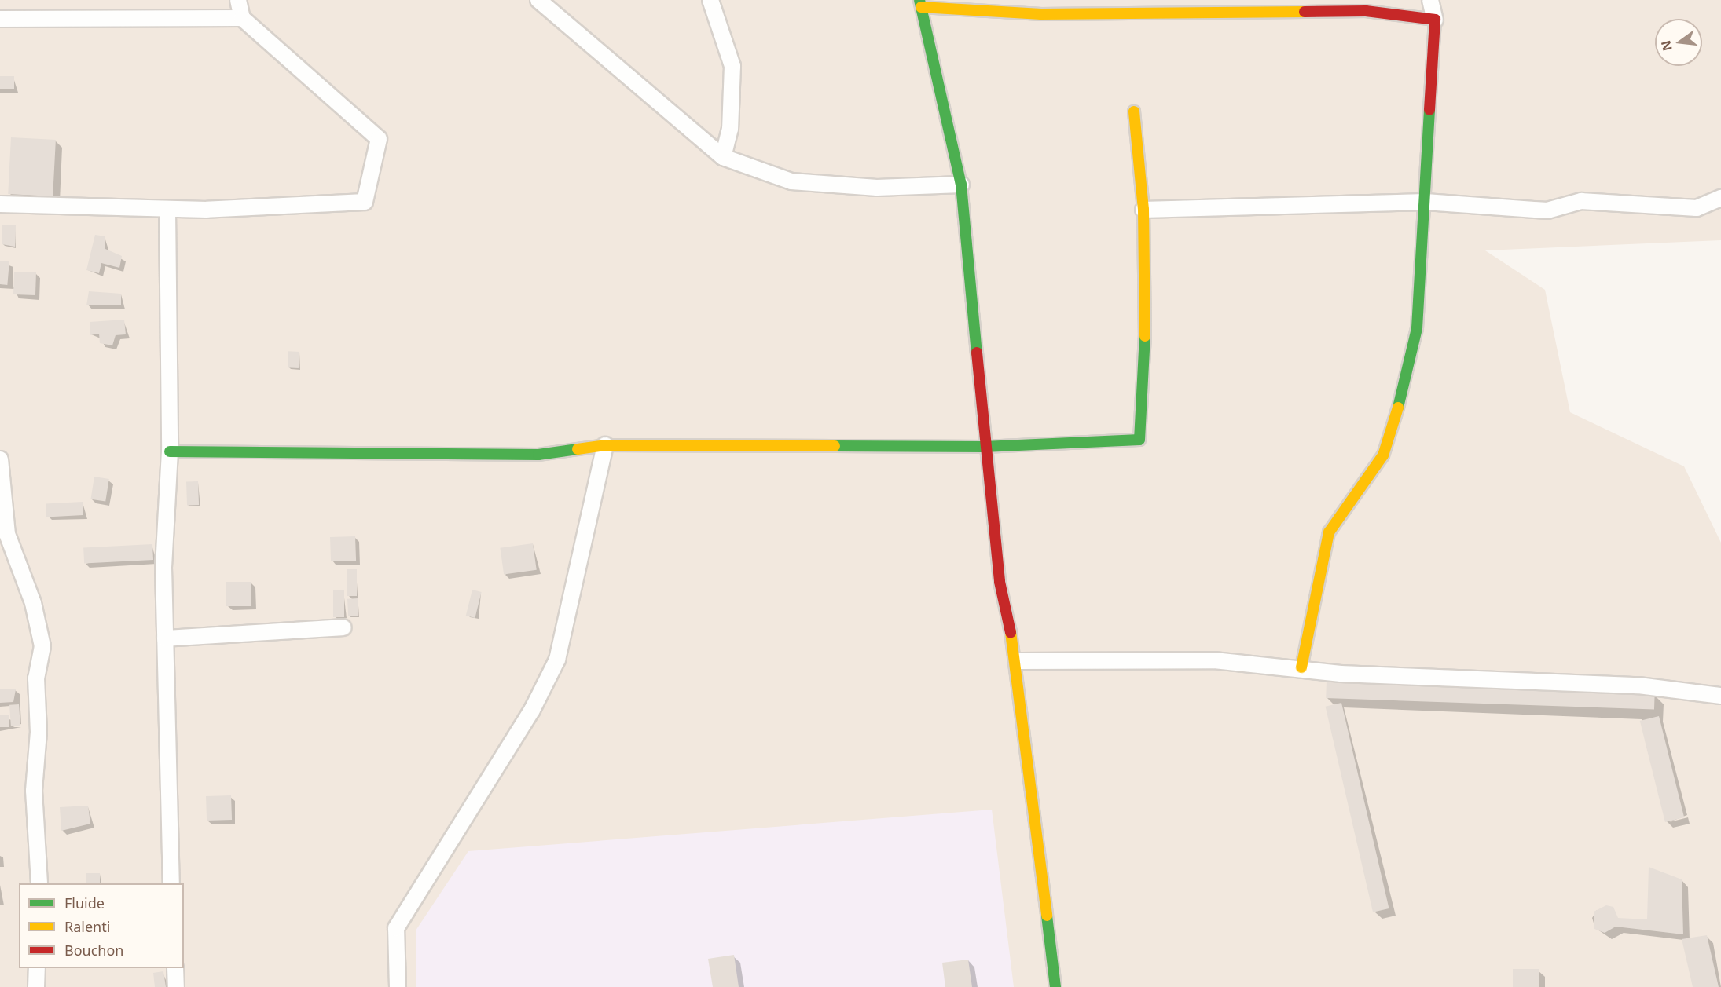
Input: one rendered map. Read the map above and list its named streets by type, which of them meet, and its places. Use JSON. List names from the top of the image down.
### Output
{
  "legend": ["Fluide", "Ralenti", "Bouchon"],
  "north": "left"
}
